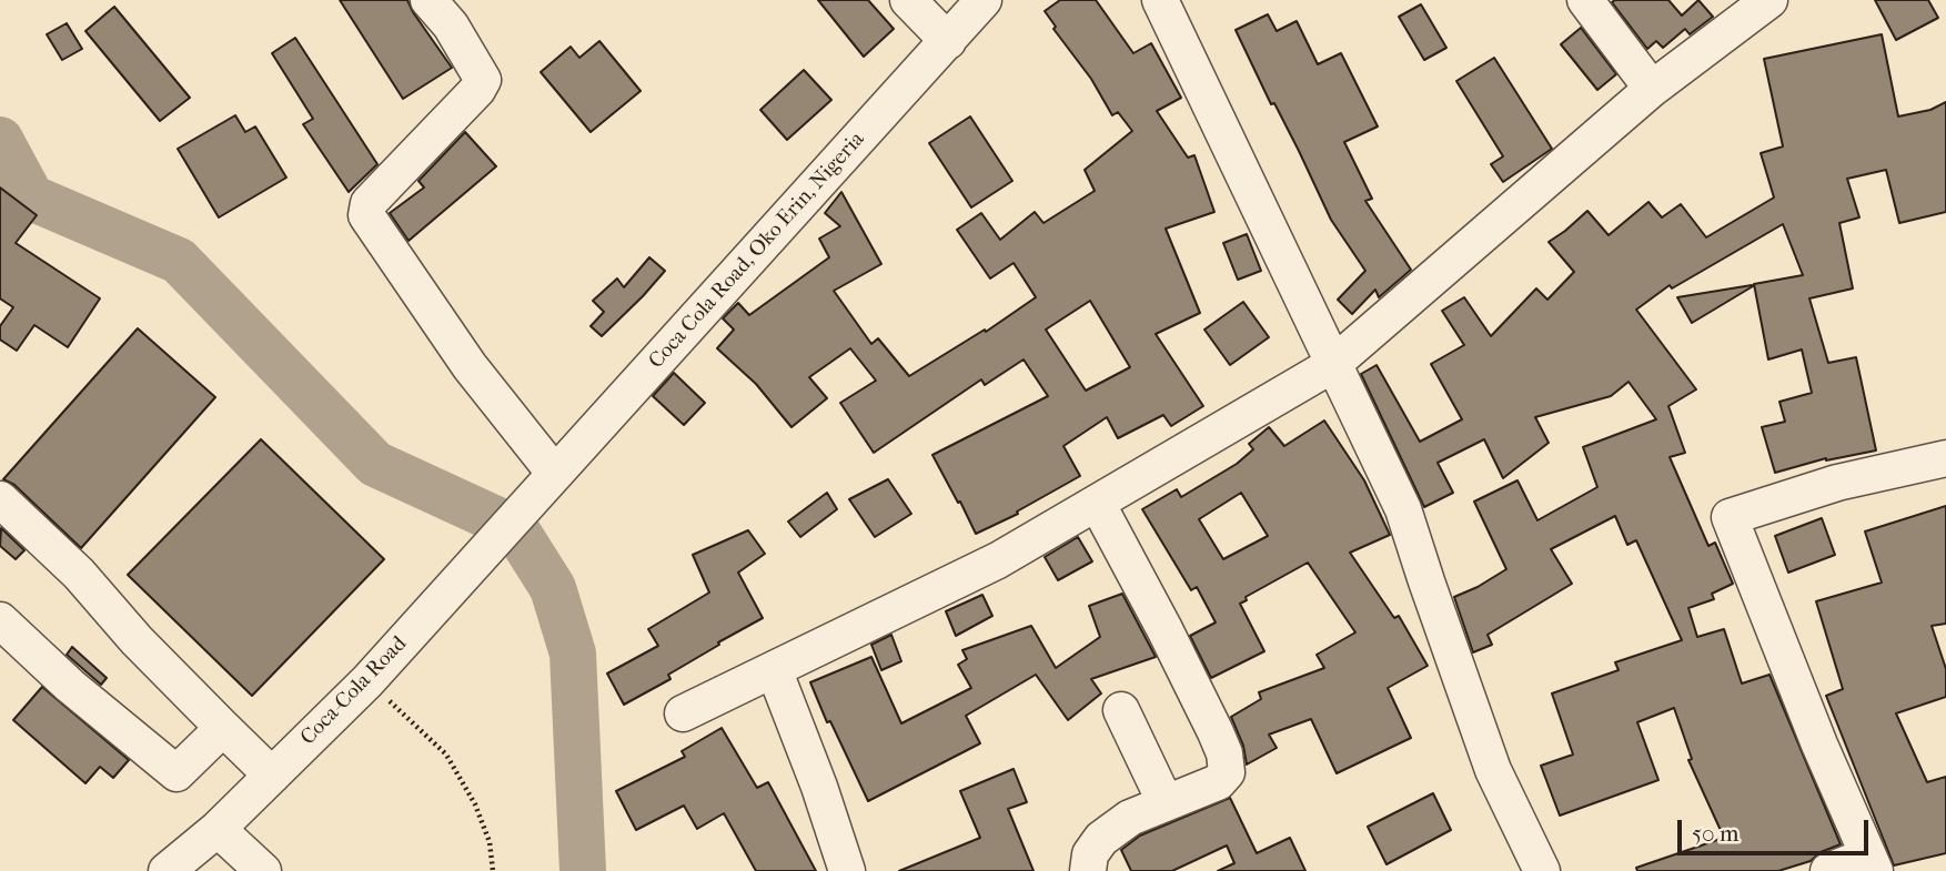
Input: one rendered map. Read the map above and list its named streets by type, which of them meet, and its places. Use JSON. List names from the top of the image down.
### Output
{
  "streets": {
    "street": ["Coca Cola Road, Oko Erin, Nigeria", "Coca-Cola Road"]
  },
  "crossings": [
    ["Coca Cola Road, Oko Erin, Nigeria", "Coca-Cola Road"]
  ],
  "scale_bar": "50 m"
}
